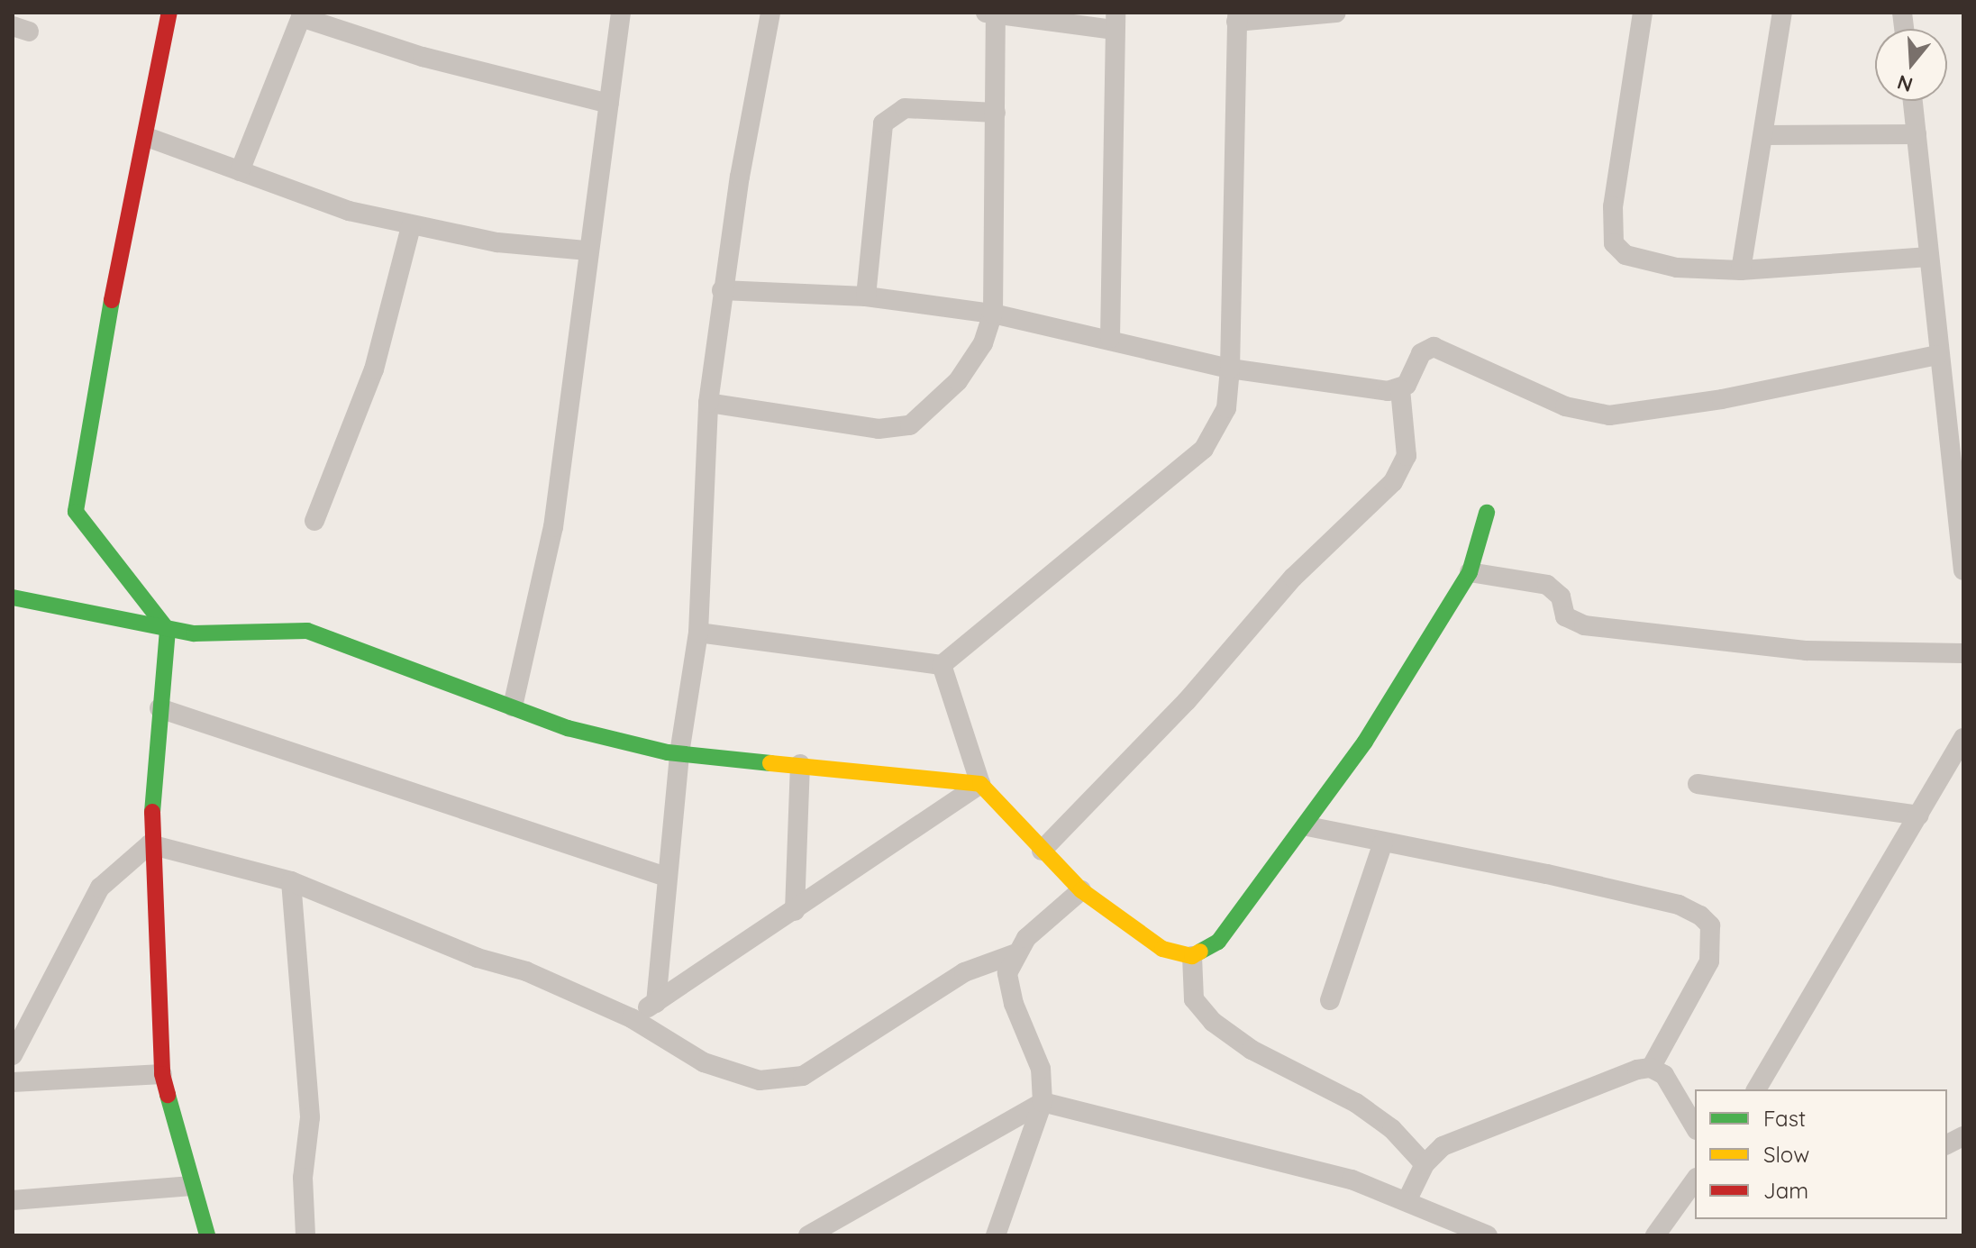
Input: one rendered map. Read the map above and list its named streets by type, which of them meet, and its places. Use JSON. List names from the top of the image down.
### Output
{
  "legend": ["Fast", "Slow", "Jam"],
  "north": "bottom"
}
